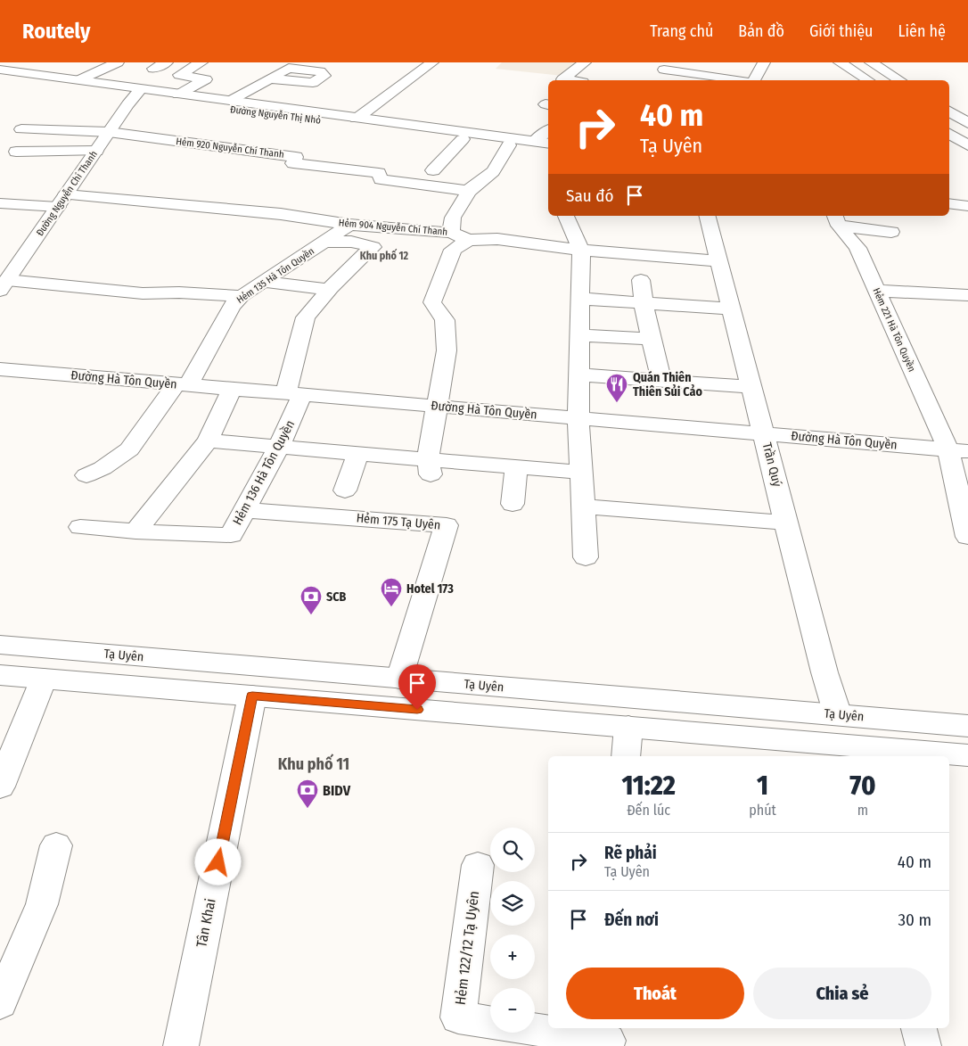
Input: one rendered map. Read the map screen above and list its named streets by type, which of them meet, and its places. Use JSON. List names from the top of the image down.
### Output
{
  "streets": {
    "main road": [
      "Đường Nguyễn Thị Nhỏ",
      "Hẻm 920 Nguyễn Chí Thanh",
      "Đường Nguyễn Chí Thanh",
      "Hẻm 904 Nguyễn Chí Thanh",
      "Hẻm 135 Hà Tôn Quyền",
      "Hẻm 221 Hà Tôn Quyền",
      "Đường Hà Tôn Quyền",
      "Trần Quý",
      "Hẻm 136 Hà Tôn Quyền",
      "Hẻm 175 Tạ Uyên",
      "Tạ Uyên",
      "Tân Khai",
      "Hẻm 122/12 Tạ Uyên"
    ]
  },
  "crossings": [
    ["Đường Nguyễn Thị Nhỏ", "Đường Nguyễn Chí Thanh"],
    ["Hẻm 920 Nguyễn Chí Thanh", "Đường Nguyễn Chí Thanh"],
    ["Đường Nguyễn Chí Thanh", "Hẻm 904 Nguyễn Chí Thanh"],
    ["Hẻm 904 Nguyễn Chí Thanh", "Hẻm 135 Hà Tôn Quyền"],
    ["Hẻm 904 Nguyễn Chí Thanh", "Trần Quý"],
    ["Hẻm 135 Hà Tôn Quyền", "Đường Hà Tôn Quyền"],
    ["Hẻm 135 Hà Tôn Quyền", "Hẻm 136 Hà Tôn Quyền"],
    ["Hẻm 221 Hà Tôn Quyền", "Đường Hà Tôn Quyền"],
    ["Đường Hà Tôn Quyền", "Trần Quý"],
    ["Đường Hà Tôn Quyền", "Hẻm 136 Hà Tôn Quyền"],
    ["Trần Quý", "Tạ Uyên"],
    ["Hẻm 136 Hà Tôn Quyền", "Hẻm 175 Tạ Uyên"],
    ["Hẻm 175 Tạ Uyên", "Tạ Uyên"],
    ["Tạ Uyên", "Tân Khai"]
  ],
  "districts": ["Khu phố 12", "Khu phố 11"],
  "places": {
    "restaurant": ["Quán Thiên Thiên Sủi Cảo"],
    "hotel": ["Hotel 173"],
    "bank": ["SCB", "BIDV"]
  },
  "page": {
    "header": "Routely",
    "nav": [
      "Trang chủ",
      "Bản đồ",
      "Giới thiệu",
      "Liên hệ"
    ],
    "turn": ["40 m", "Tạ Uyên"],
    "then": "Sau đó",
    "eta": [
      "11:22",
      "Đến lúc",
      "1",
      "phút",
      "70",
      "m"
    ],
    "map_buttons": ["+", "−"],
    "list": [
      {
        "name": "Rẽ phải",
        "note": "Tạ Uyên",
        "value": "40 m"
      },
      {
        "name": "Đến nơi",
        "value": "30 m"
      }
    ],
    "buttons": ["Thoát", "Chia sẻ"]
  }
}
